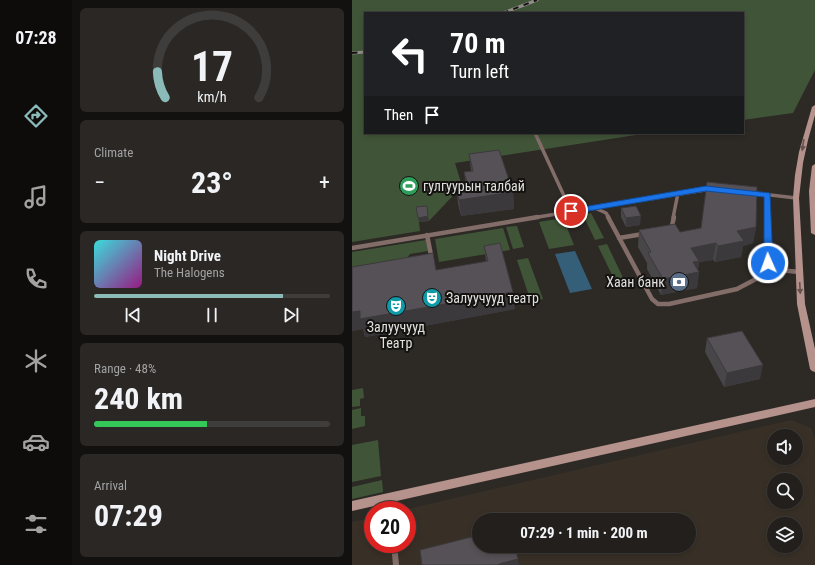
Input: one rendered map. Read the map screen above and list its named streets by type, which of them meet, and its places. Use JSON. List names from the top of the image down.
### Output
{
  "places": {
    "sports": ["гулгуурын талбай"],
    "bank": ["Хаан банк"],
    "theatre": ["Залуучууд театр", "Залуучууд Театр"]
  },
  "page": {
    "tabs": "07:28",
    "turn": ["70 m", "Turn left"],
    "then": "Then",
    "tile": [
      "Climate",
      ["Range · 48%", "240 km"],
      ["Arrival", "07:29"]
    ],
    "heat": ["−", "23°", "+"],
    "song": ["Night Drive", "The Halogens"],
    "limit": "20",
    "trip": "07:29 · 1 min · 200 m",
    "gauge": ["17", "km/h"]
  }
}
